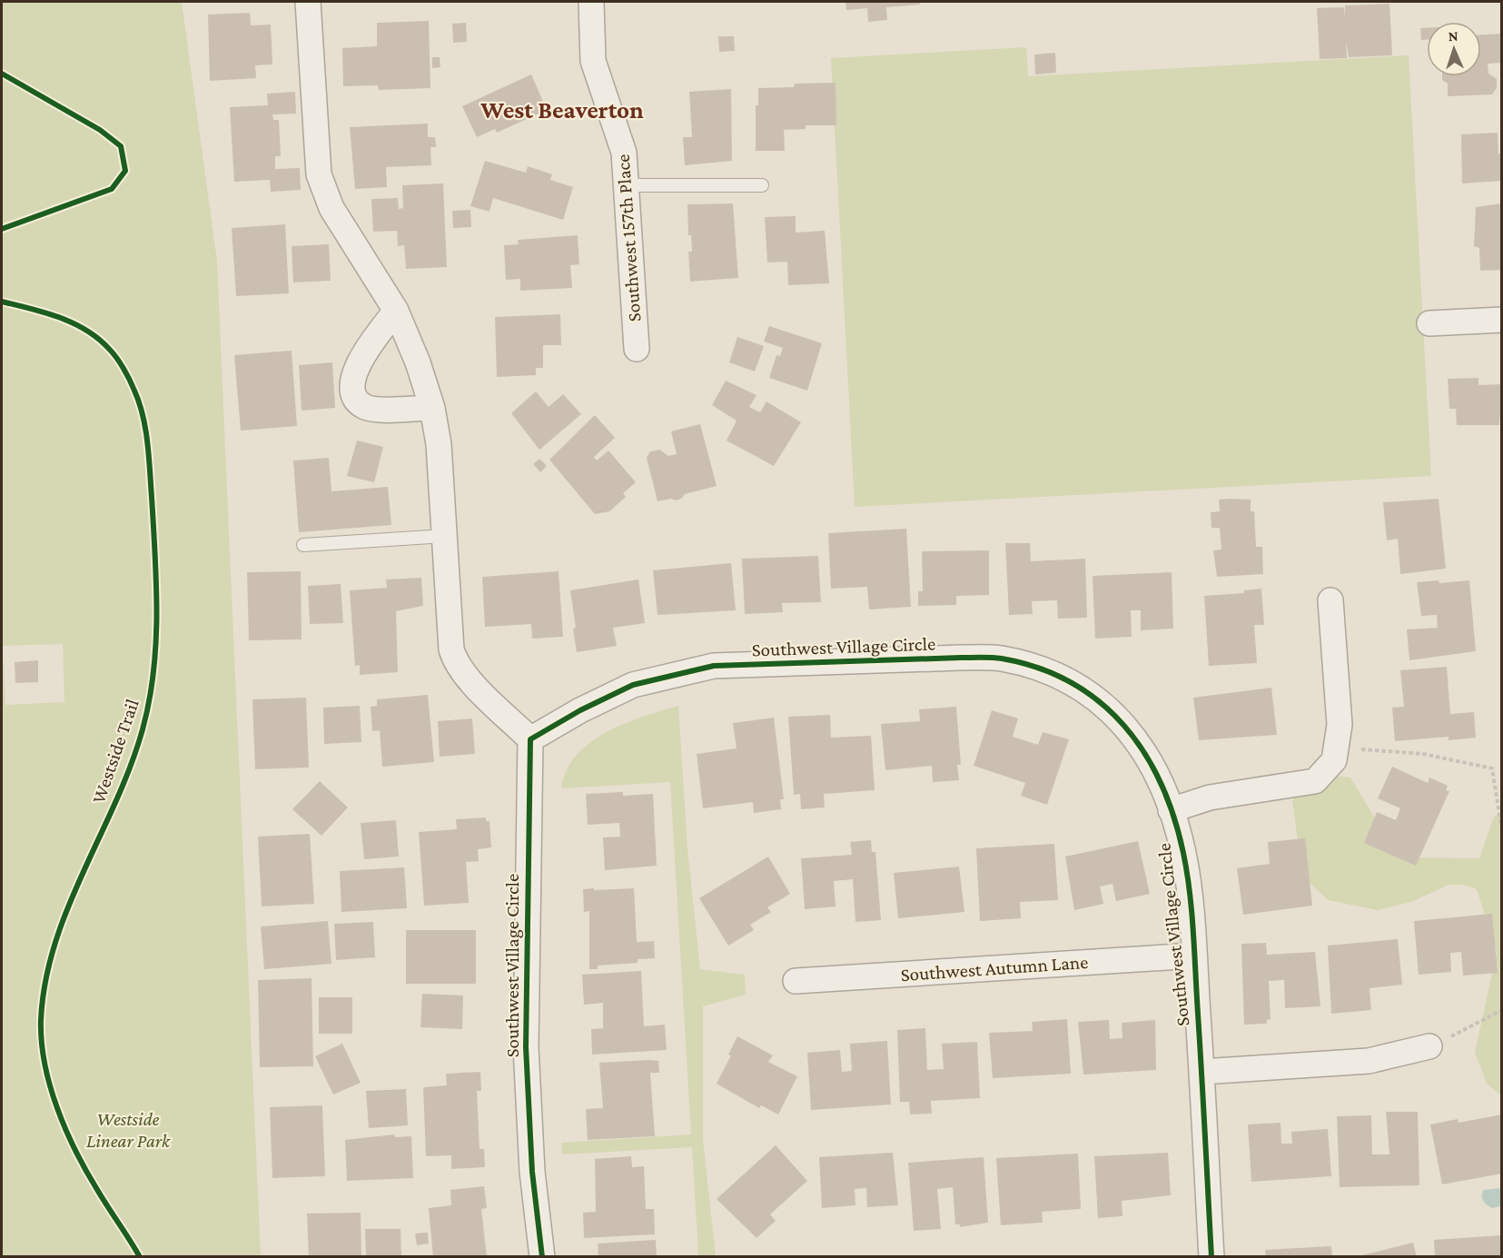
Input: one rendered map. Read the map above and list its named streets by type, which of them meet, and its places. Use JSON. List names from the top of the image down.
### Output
{
  "streets": {
    "street": ["Southwest 157th Place", "Southwest Village Circle", "Southwest Autumn Lane"],
    "cycle path": ["Westside Trail"]
  },
  "crossings": [
    ["Southwest Village Circle", "Southwest Autumn Lane"]
  ],
  "districts": ["West Beaverton"],
  "parks": ["Westside Linear Park"],
  "north": "top"
}
